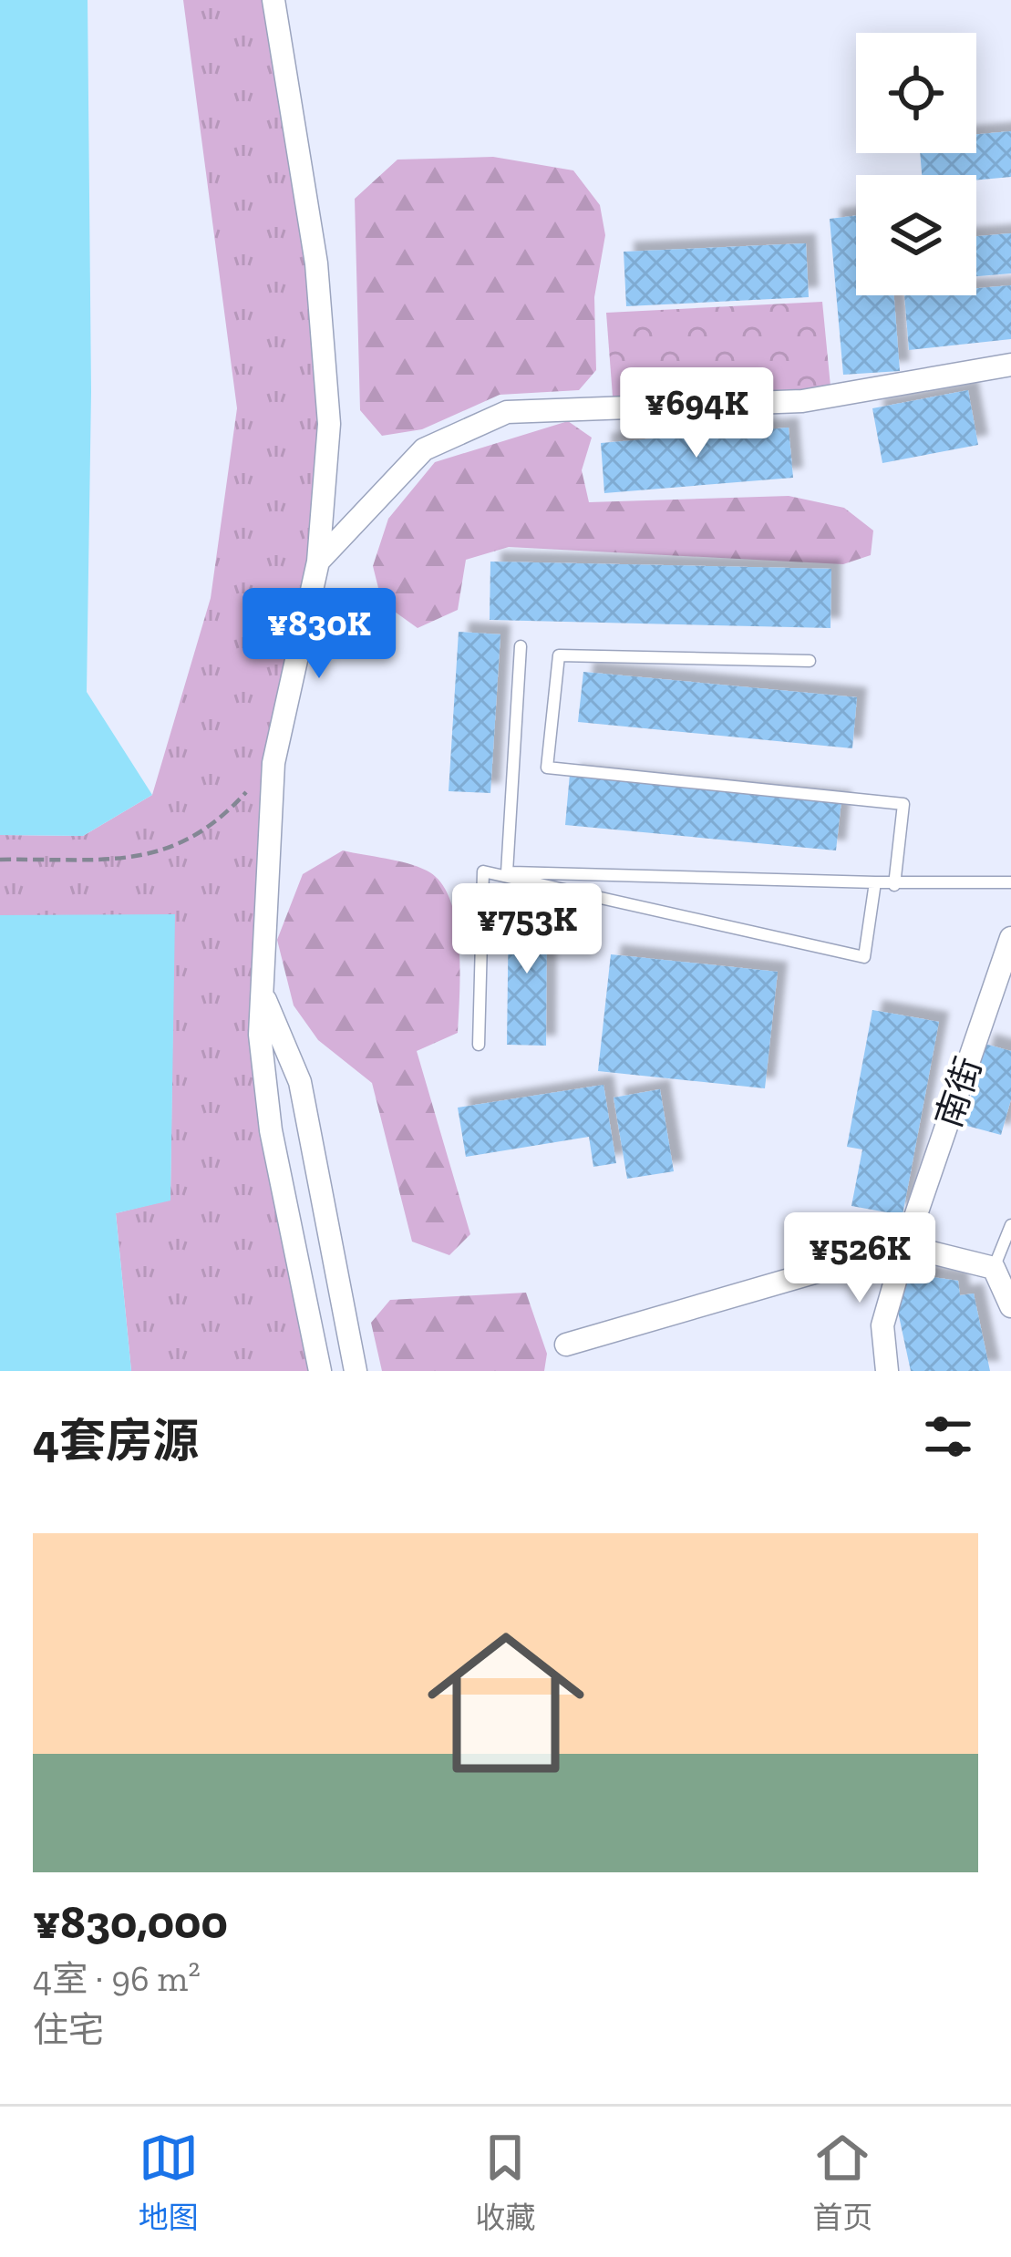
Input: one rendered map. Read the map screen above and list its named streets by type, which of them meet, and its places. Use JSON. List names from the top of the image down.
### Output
{
  "streets": {
    "street": ["南街"]
  },
  "page": {
    "price": [
      "¥694K",
      "¥830K",
      "¥753K",
      "¥526K"
    ],
    "heading": "4套房源",
    "list": [
      {
        "name": "¥830,000",
        "note": "4室 · 96 m² · 住宅"
      }
    ],
    "tabs": ["地图", "收藏", "首页"]
  }
}
